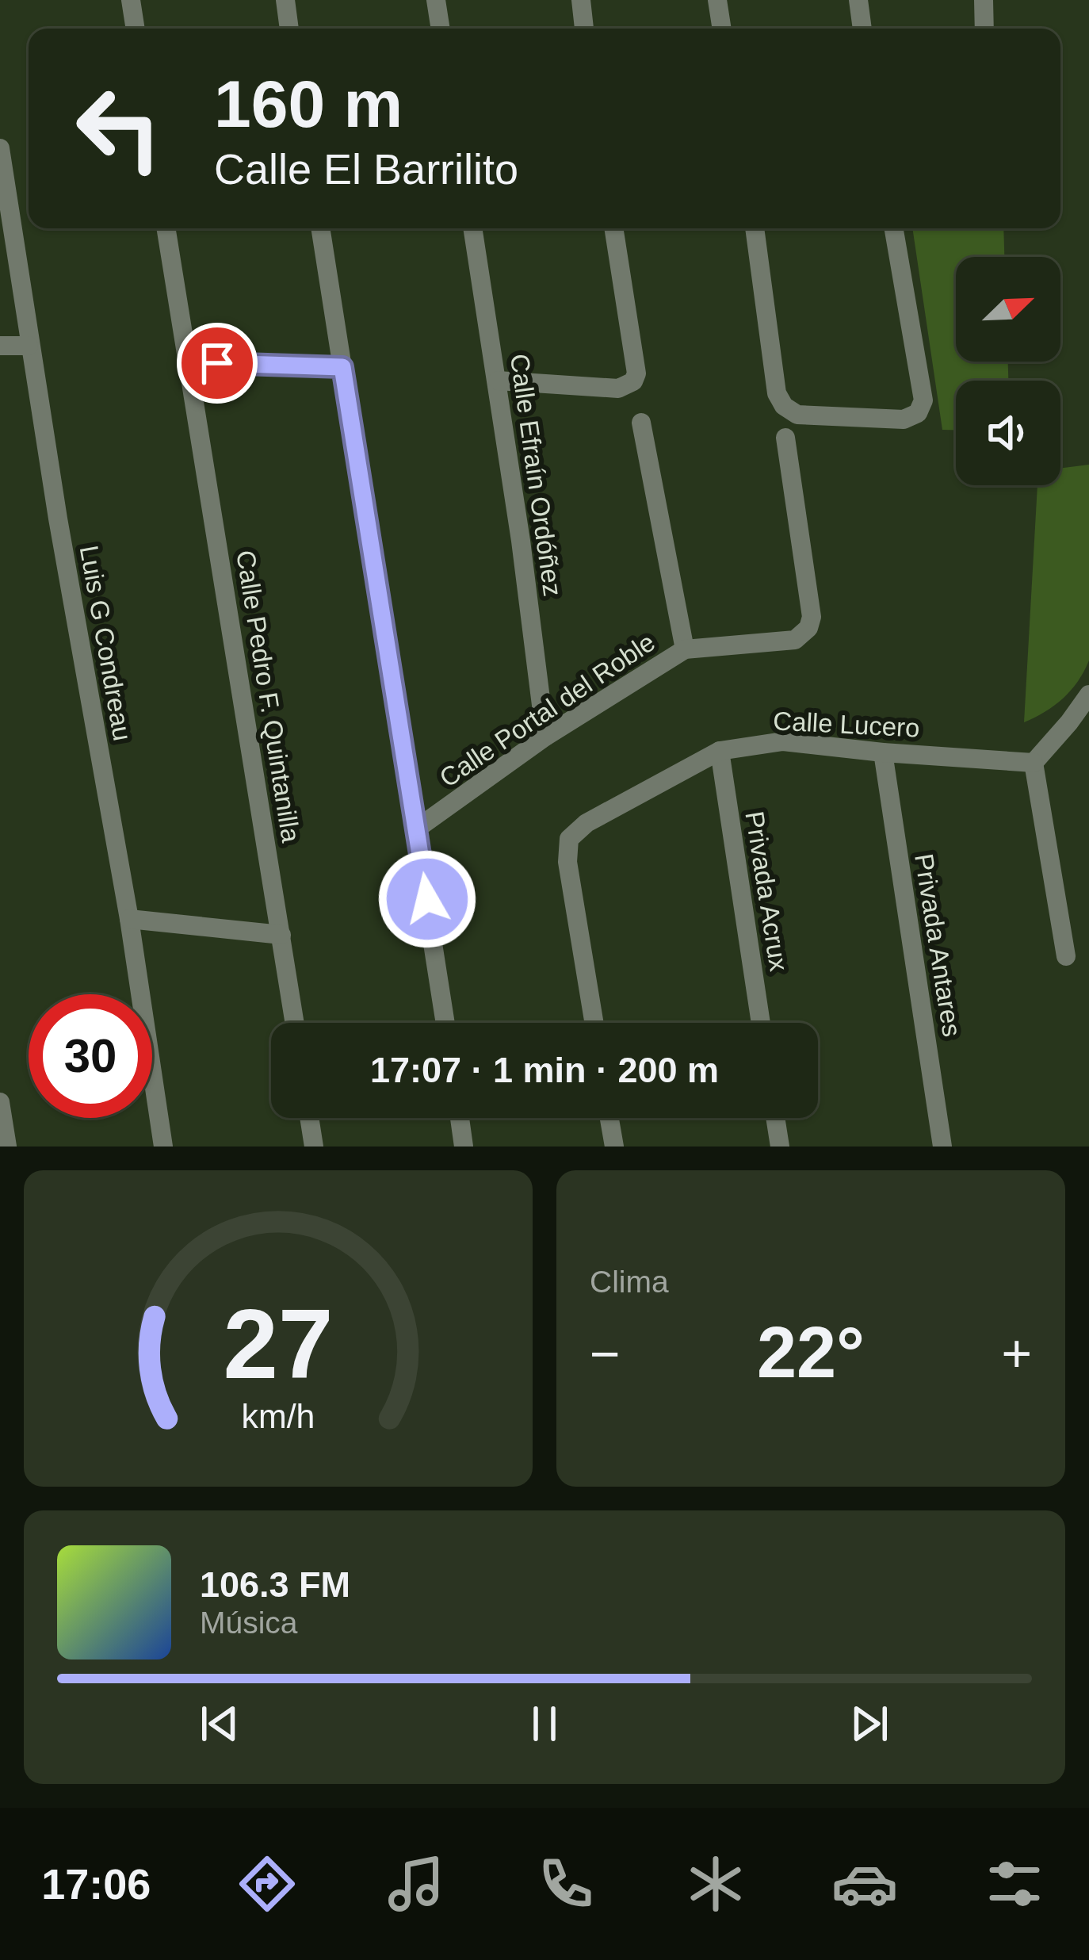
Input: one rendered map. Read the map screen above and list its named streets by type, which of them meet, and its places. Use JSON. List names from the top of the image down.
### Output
{
  "streets": {
    "street": [
      "Calle Efraín Ordóñez",
      "Luis G Condreau",
      "Calle Pedro F. Quintanilla",
      "Calle Portal del Roble",
      "Calle Lucero",
      "Privada Acrux",
      "Privada Antares"
    ]
  },
  "crossings": [
    ["Calle Efraín Ordóñez", "Calle Portal del Roble"],
    ["Calle Lucero", "Privada Acrux"],
    ["Calle Lucero", "Privada Antares"]
  ],
  "north": "top right",
  "page": {
    "turn": ["160 m", "Calle El Barrilito"],
    "limit": "30",
    "trip": "17:07 · 1 min · 200 m",
    "tile": "Clima",
    "heat": ["−", "22°", "+"],
    "song": ["106.3 FM", "Música"],
    "tabs": "17:06",
    "gauge": ["27", "km/h"]
  }
}
